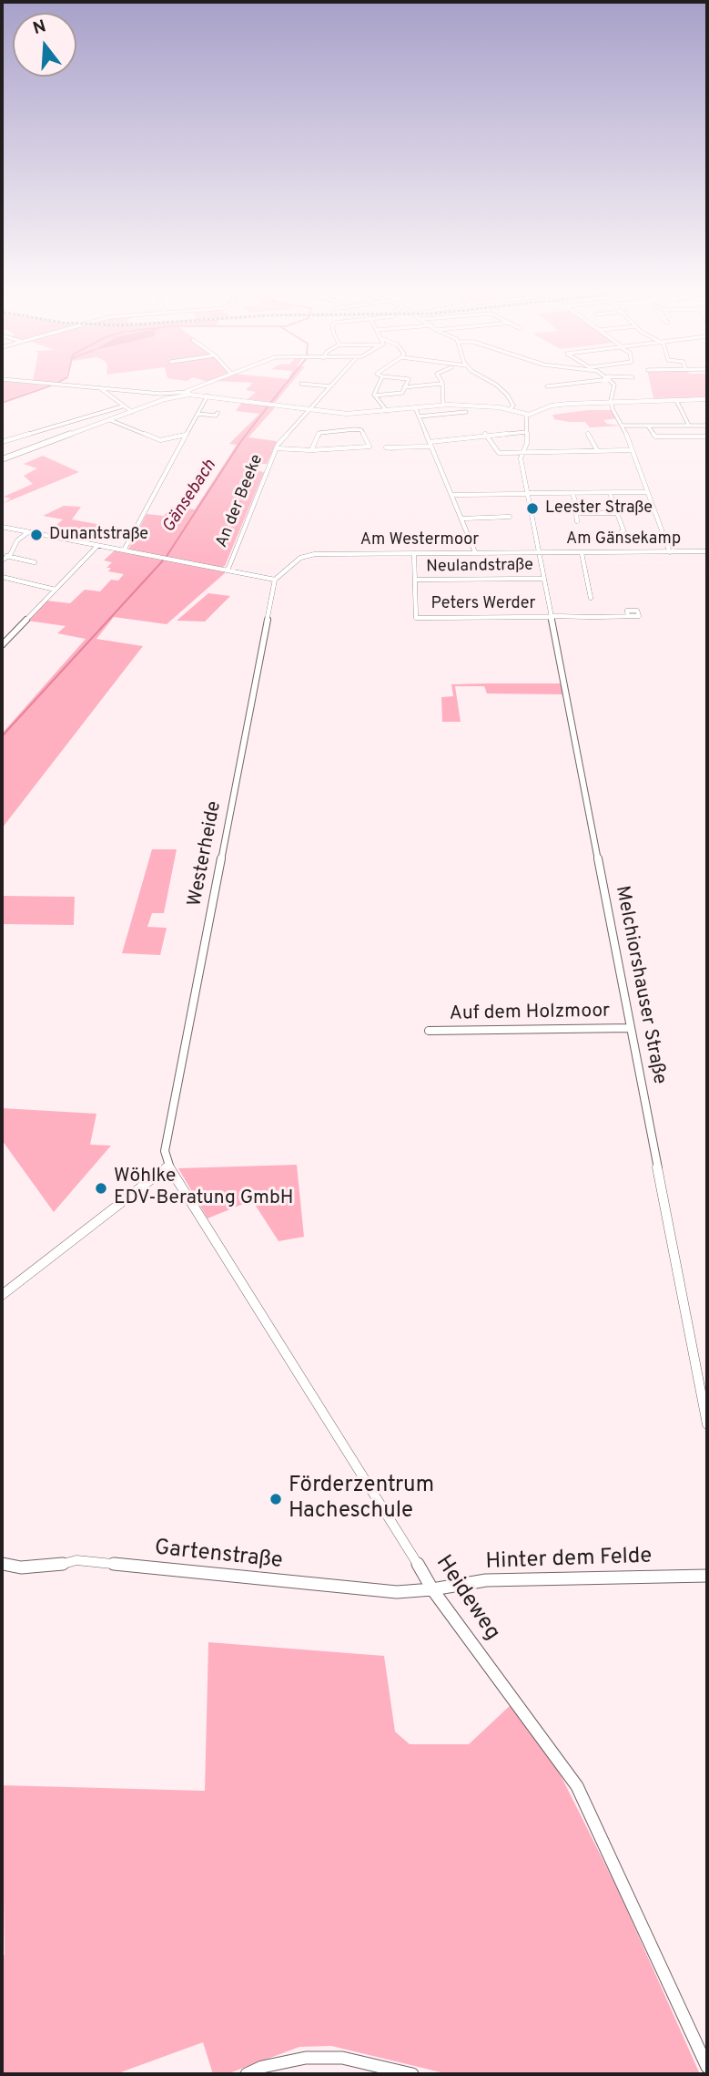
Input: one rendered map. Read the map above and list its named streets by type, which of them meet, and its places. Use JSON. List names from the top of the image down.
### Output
{
  "streets": {
    "street": [
      "An der Beeke",
      "Am Gänsekamp",
      "Am Westermoor",
      "Neulandstraße",
      "Peters Werder",
      "Westerheide",
      "Melchiorshauser Straße",
      "Auf dem Holzmoor",
      "Gartenstraße",
      "Hinter dem Felde",
      "Heideweg"
    ]
  },
  "crossings": [
    ["Am Gänsekamp", "Am Westermoor"],
    ["Am Gänsekamp", "Melchiorshauser Straße"],
    ["Am Westermoor", "Westerheide"],
    ["Am Westermoor", "Melchiorshauser Straße"],
    ["Neulandstraße", "Peters Werder"],
    ["Neulandstraße", "Melchiorshauser Straße"],
    ["Peters Werder", "Melchiorshauser Straße"],
    ["Westerheide", "Heideweg"],
    ["Melchiorshauser Straße", "Auf dem Holzmoor"],
    ["Gartenstraße", "Hinter dem Felde"],
    ["Gartenstraße", "Heideweg"],
    ["Hinter dem Felde", "Heideweg"]
  ],
  "water": ["Gänsebach"],
  "places": [
    "Leester Straße",
    "Dunantstraße",
    "Wöhlke EDV-Beratung GmbH",
    "Förderzentrum Hacheschule"
  ],
  "north": "top"
}
